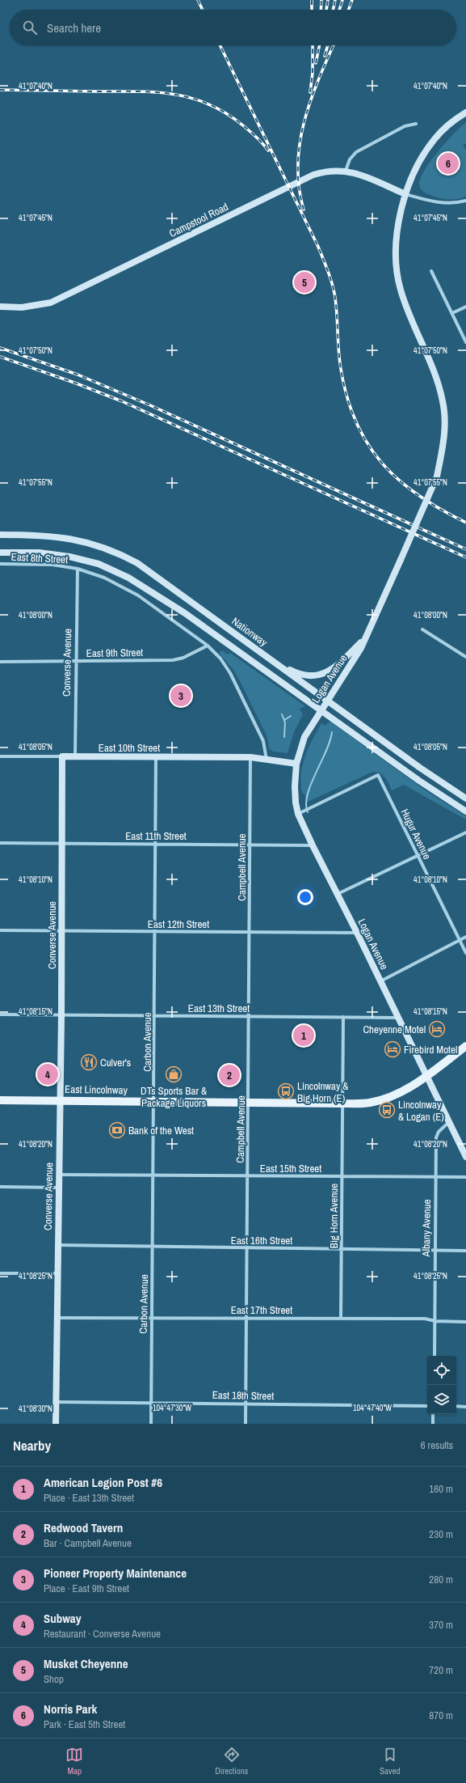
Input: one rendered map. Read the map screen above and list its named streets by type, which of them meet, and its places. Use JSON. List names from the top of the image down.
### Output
{
  "streets": {
    "main road": [
      "Campstool Road",
      "Nationway",
      "Converse Avenue",
      "Logan Avenue",
      "East 10th Street",
      "East Lincolnway"
    ],
    "street": [
      "East 8th Street",
      "East 9th Street",
      "Hugur Avenue",
      "East 11th Street",
      "Campbell Avenue",
      "East 12th Street",
      "East 13th Street",
      "Carbon Avenue",
      "East 15th Street",
      "Big Horn Avenue",
      "Albany Avenue",
      "East 16th Street",
      "East 17th Street",
      "East 18th Street"
    ]
  },
  "crossings": [
    ["Campstool Road", "Logan Avenue"],
    ["East 8th Street", "Converse Avenue"],
    ["Nationway", "Logan Avenue"],
    ["East 9th Street", "Converse Avenue"],
    ["Converse Avenue", "East 10th Street"],
    ["Converse Avenue", "East 11th Street"],
    ["Converse Avenue", "East 12th Street"],
    ["Converse Avenue", "East 13th Street"],
    ["Converse Avenue", "East Lincolnway"],
    ["Converse Avenue", "East 15th Street"],
    ["Converse Avenue", "East 16th Street"],
    ["Converse Avenue", "East 17th Street"],
    ["Converse Avenue", "East 18th Street"],
    ["Logan Avenue", "East 10th Street"],
    ["Logan Avenue", "Hugur Avenue"],
    ["Logan Avenue", "East 11th Street"],
    ["Logan Avenue", "East 12th Street"],
    ["Logan Avenue", "East 13th Street"],
    ["Logan Avenue", "East Lincolnway"],
    ["Logan Avenue", "Albany Avenue"],
    ["East 10th Street", "Campbell Avenue"],
    ["East 10th Street", "Carbon Avenue"],
    ["East 11th Street", "Campbell Avenue"],
    ["East 11th Street", "Carbon Avenue"],
    ["Campbell Avenue", "East 12th Street"],
    ["Campbell Avenue", "East 13th Street"],
    ["Campbell Avenue", "East Lincolnway"],
    ["Campbell Avenue", "East 15th Street"],
    ["Campbell Avenue", "East 16th Street"],
    ["Campbell Avenue", "East 17th Street"],
    ["Campbell Avenue", "East 18th Street"],
    ["East 12th Street", "Carbon Avenue"],
    ["East 13th Street", "Carbon Avenue"],
    ["East 13th Street", "Big Horn Avenue"],
    ["Carbon Avenue", "East Lincolnway"],
    ["Carbon Avenue", "East 15th Street"],
    ["Carbon Avenue", "East 16th Street"],
    ["Carbon Avenue", "East 17th Street"],
    ["Carbon Avenue", "East 18th Street"],
    ["East Lincolnway", "Big Horn Avenue"],
    ["East 15th Street", "Big Horn Avenue"],
    ["East 15th Street", "Albany Avenue"],
    ["Big Horn Avenue", "East 16th Street"],
    ["Big Horn Avenue", "East 17th Street"],
    ["Albany Avenue", "East 16th Street"],
    ["Albany Avenue", "East 17th Street"]
  ],
  "places": {
    "hotel": ["Cheyenne Motel", "Firebird Motel"],
    "restaurant": ["Culver's"],
    "shop": ["DTs Sports Bar & Package Liquors"],
    "bus stop": ["Lincolnway & Big Horn (E)", "Lincolnway & Logan (E)"],
    "bank": ["Bank of the West"]
  },
  "page": {
    "search": "Search here",
    "pins": [
      "6",
      "5",
      "3",
      "1",
      "4",
      "2"
    ],
    "heading": ["Nearby", "6 results"],
    "list": [
      {
        "mark": "1",
        "name": "American Legion Post #6",
        "note": "Place · East 13th Street",
        "value": "160 m"
      },
      {
        "mark": "2",
        "name": "Redwood Tavern",
        "note": "Bar · Campbell Avenue",
        "value": "230 m"
      },
      {
        "mark": "3",
        "name": "Pioneer Property Maintenance",
        "note": "Place · East 9th Street",
        "value": "280 m"
      },
      {
        "mark": "4",
        "name": "Subway",
        "note": "Restaurant · Converse Avenue",
        "value": "370 m"
      },
      {
        "mark": "5",
        "name": "Musket Cheyenne",
        "note": "Shop",
        "value": "720 m"
      },
      {
        "mark": "6",
        "name": "Norris Park",
        "note": "Park · East 5th Street",
        "value": "870 m"
      }
    ],
    "nav": ["Map", "Directions", "Saved"]
  },
  "coordinates": [
    "41°07'40\"N",
    "41°07'45\"N",
    "41°07'50\"N",
    "41°07'55\"N",
    "41°08'00\"N",
    "41°08'05\"N",
    "41°08'10\"N",
    "41°08'15\"N",
    "41°08'20\"N",
    "41°08'25\"N",
    "104°47'30\"W",
    "104°47'40\"W",
    "41°08'30\"N"
  ]
}
